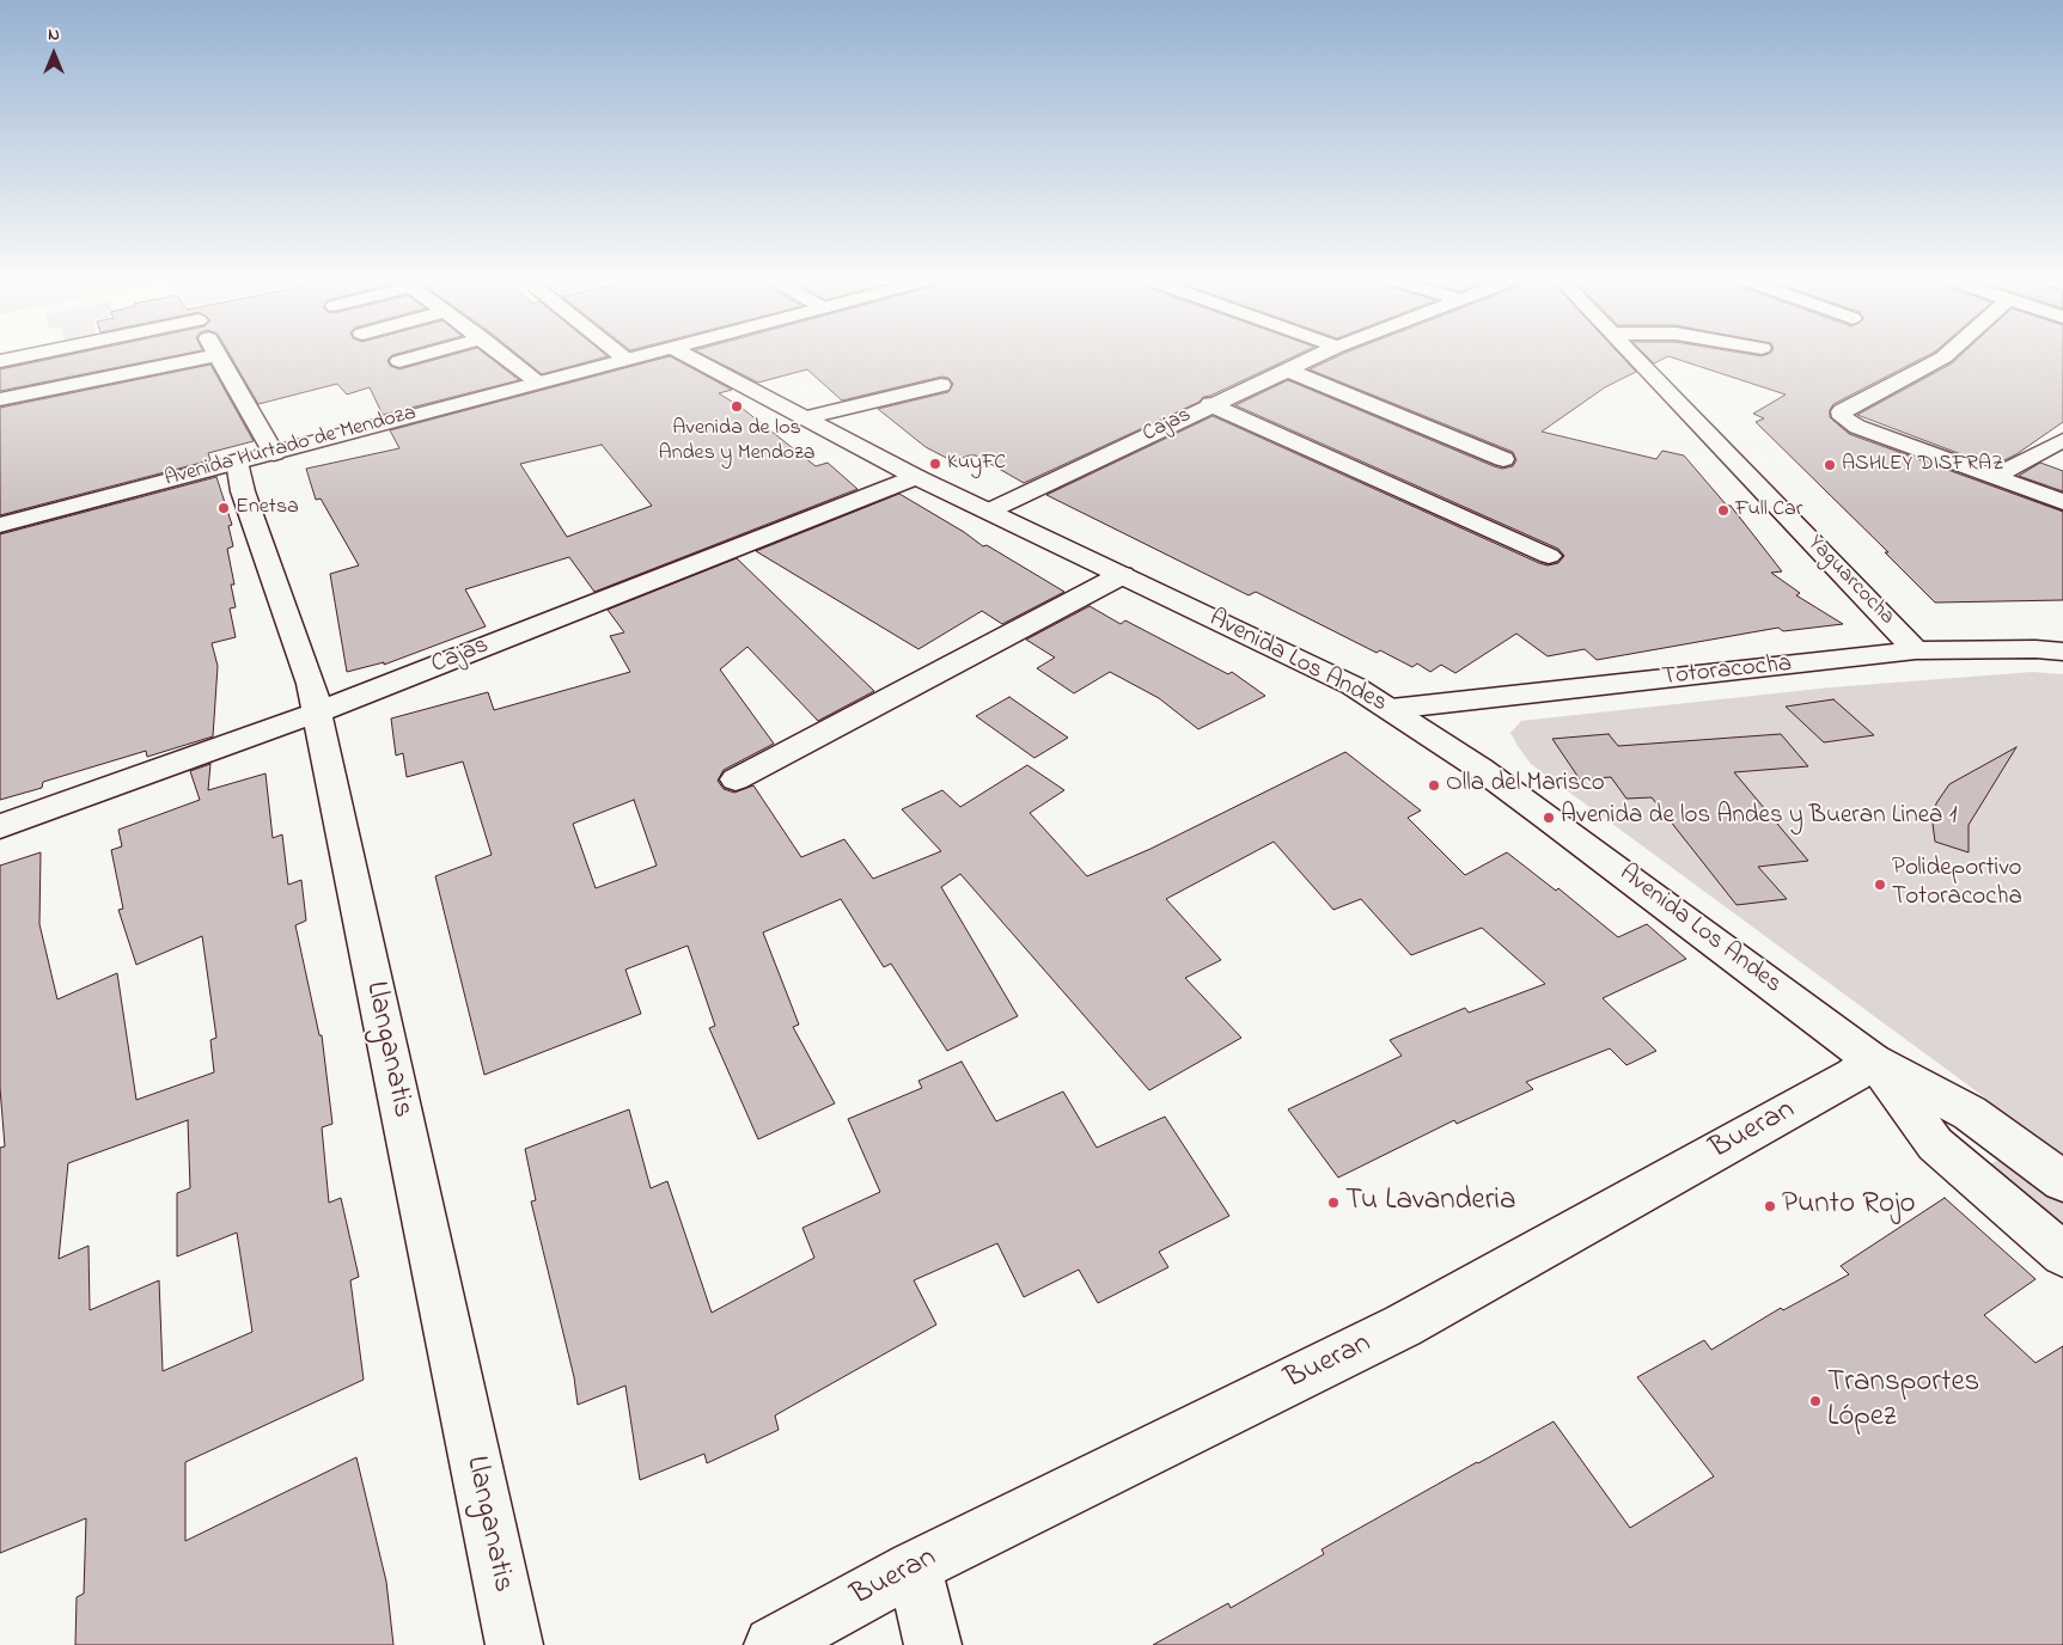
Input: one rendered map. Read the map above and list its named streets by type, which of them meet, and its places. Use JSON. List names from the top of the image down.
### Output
{
  "streets": {
    "street": [
      "Cajas",
      "Avenida Hurtado de Mendoza",
      "Yaguarcocha",
      "Avenida Los Andes",
      "Totoracocha",
      "Llanganatis",
      "Bueran"
    ]
  },
  "crossings": [
    ["Cajas", "Avenida Los Andes"],
    ["Cajas", "Llanganatis"],
    ["Avenida Hurtado de Mendoza", "Llanganatis"],
    ["Yaguarcocha", "Totoracocha"],
    ["Avenida Los Andes", "Totoracocha"],
    ["Avenida Los Andes", "Bueran"]
  ],
  "places": [
    "Avenida de los Andes y Mendoza",
    "KuyFC",
    "ASHLEY DISFRAZ",
    "Enetsa",
    "Full Car",
    "Olla del Marisco",
    "Avenida de los Andes y Bueran Linea 1",
    "Polideportivo Totoracocha",
    "Tu Lavanderia",
    "Punto Rojo",
    "Transportes López"
  ],
  "north": "top"
}
